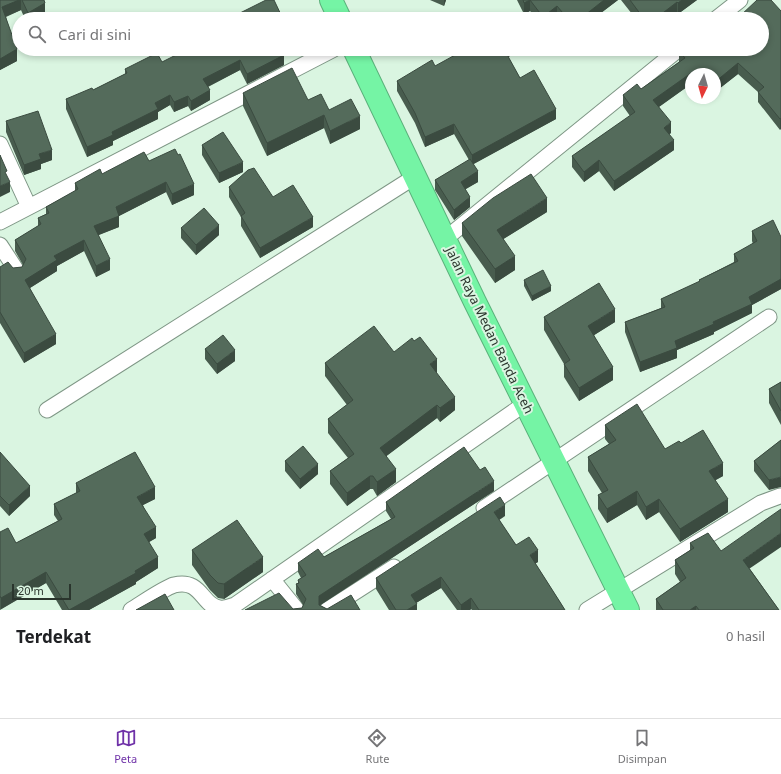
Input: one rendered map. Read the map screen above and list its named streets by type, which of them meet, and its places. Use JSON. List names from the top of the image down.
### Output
{
  "streets": {
    "highway": ["Jalan Raya Medan Banda Aceh"]
  },
  "scale_bar": "20 m",
  "north": "bottom",
  "page": {
    "search": "Cari di sini",
    "scale": "20 m",
    "heading": ["Terdekat", "0 hasil"],
    "nav": ["Peta", "Rute", "Disimpan"]
  }
}
